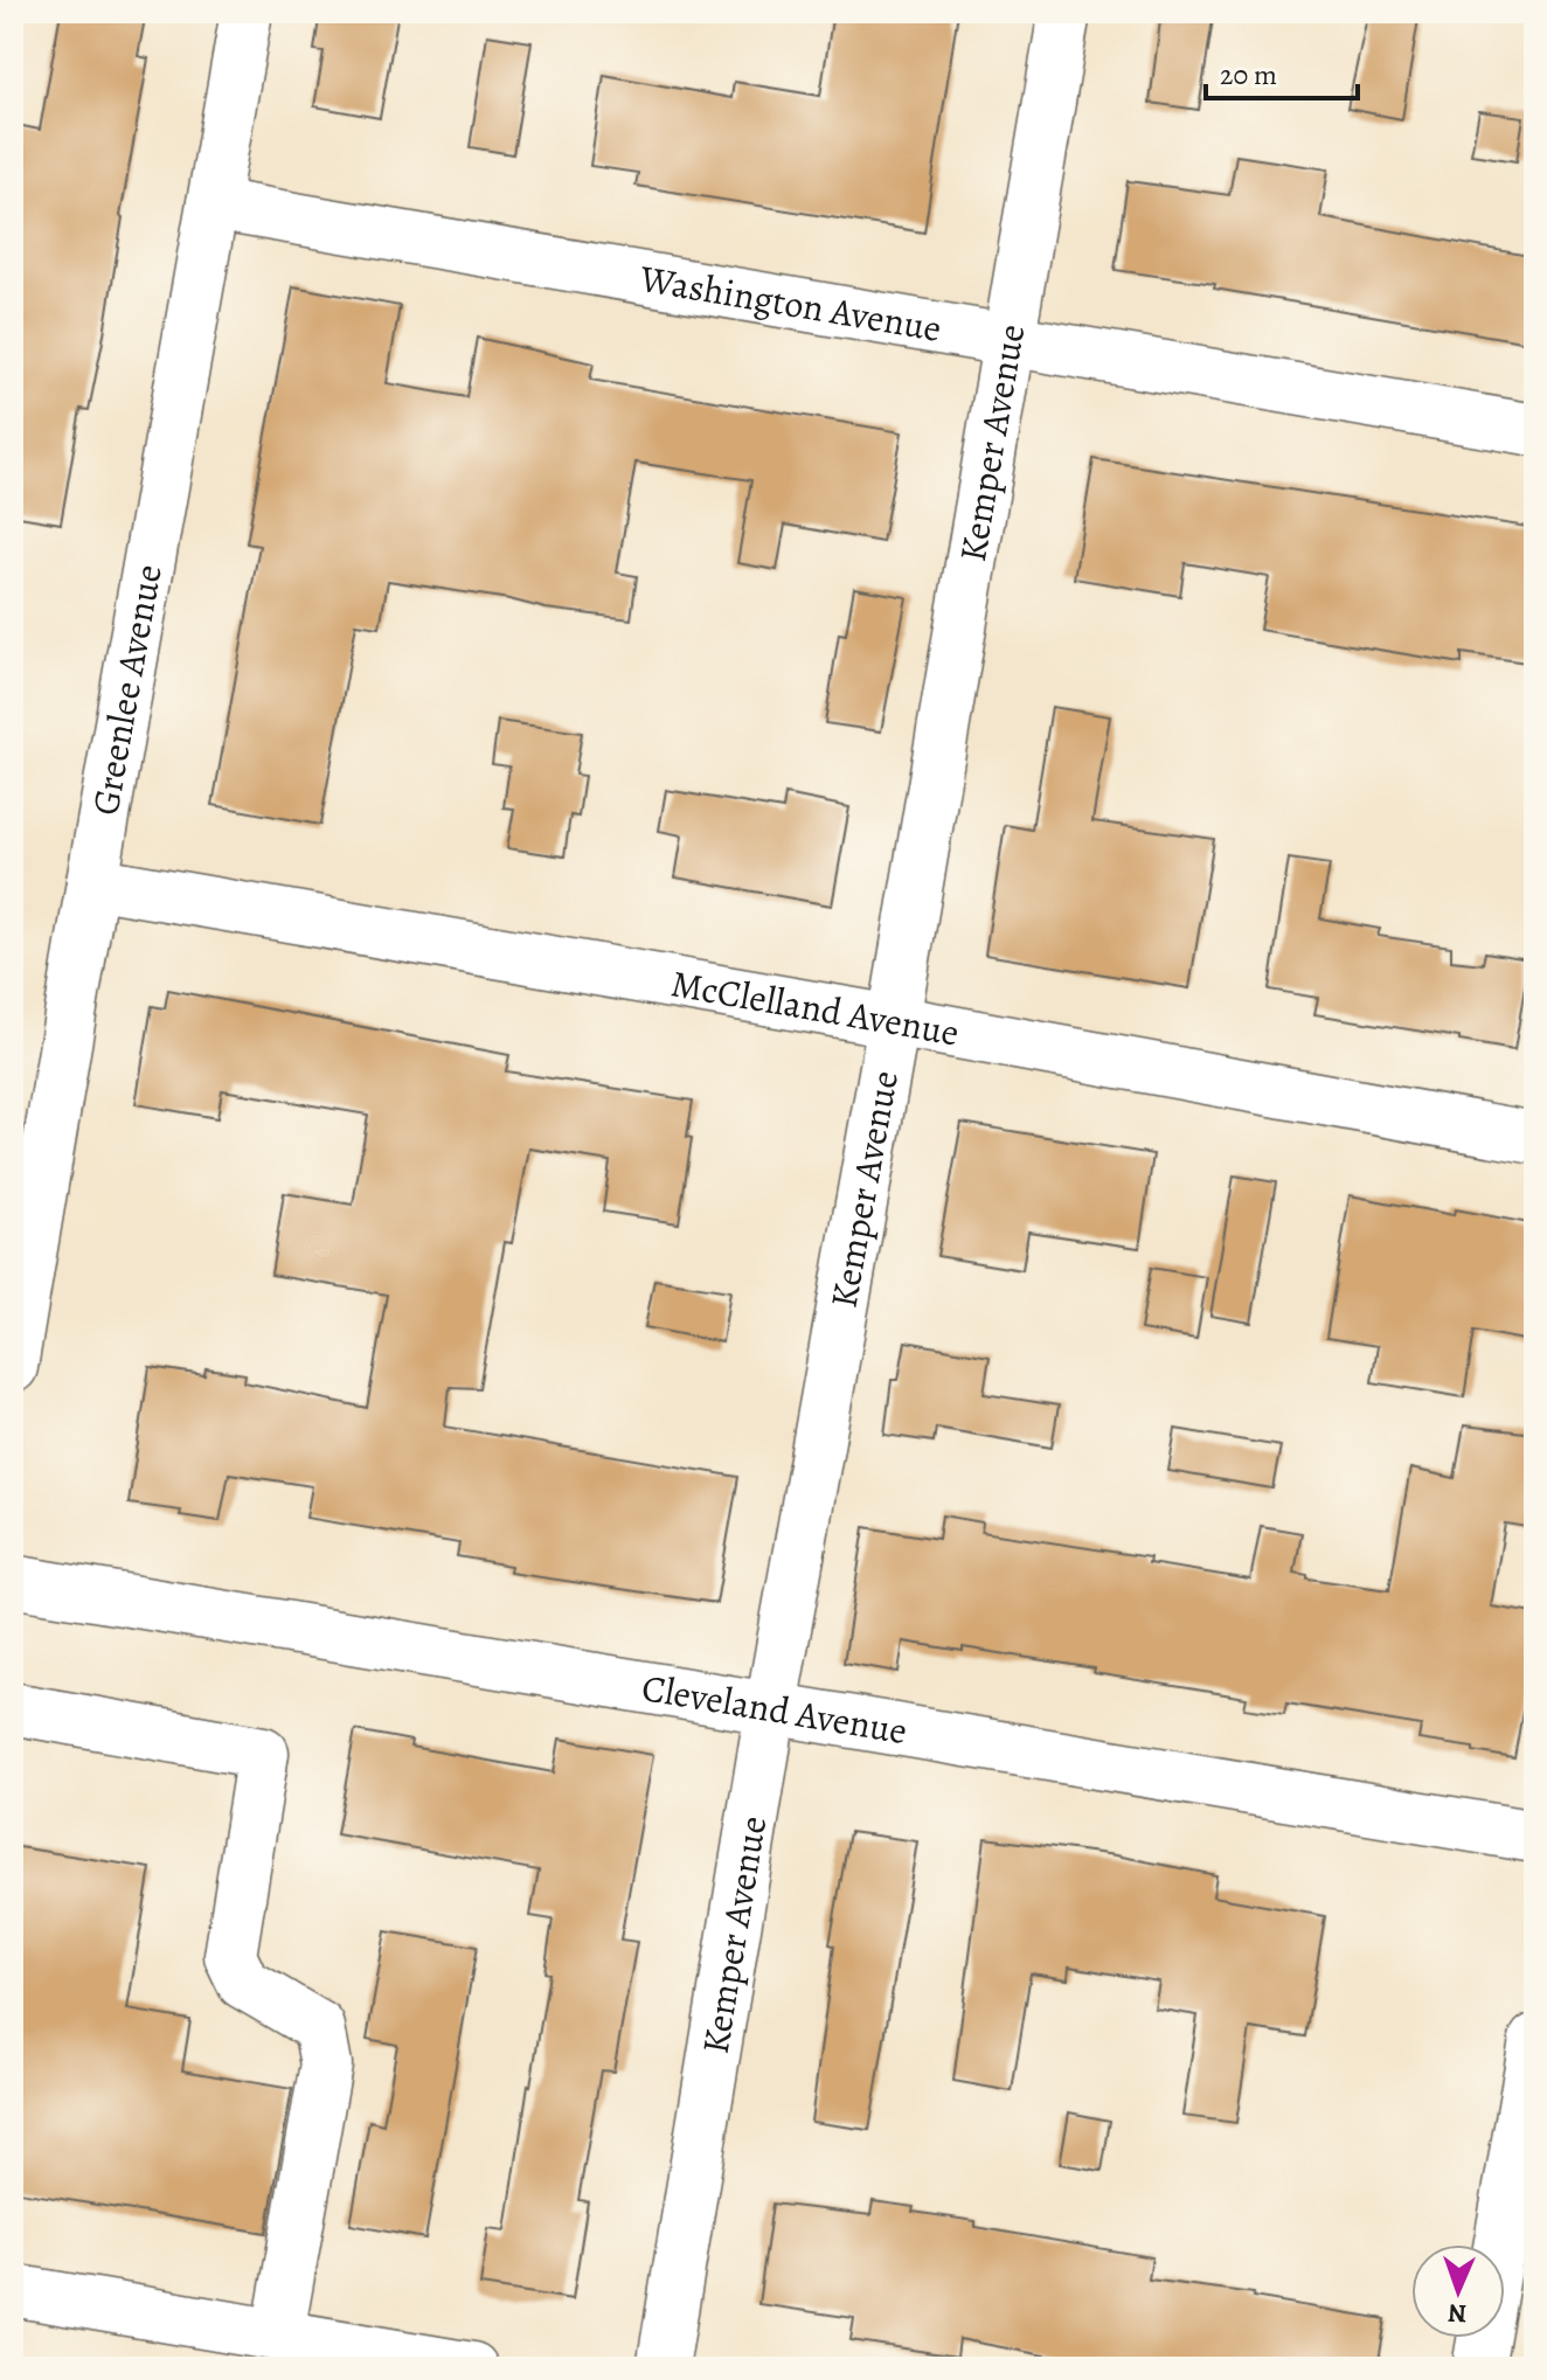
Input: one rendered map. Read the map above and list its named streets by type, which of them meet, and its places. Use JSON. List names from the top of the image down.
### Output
{
  "streets": {
    "street": [
      "Washington Avenue",
      "Kemper Avenue",
      "Greenlee Avenue",
      "McClelland Avenue",
      "Cleveland Avenue"
    ]
  },
  "crossings": [
    ["Washington Avenue", "Kemper Avenue"],
    ["Washington Avenue", "Greenlee Avenue"],
    ["Kemper Avenue", "McClelland Avenue"],
    ["Kemper Avenue", "Cleveland Avenue"],
    ["Greenlee Avenue", "McClelland Avenue"]
  ],
  "scale_bar": "20 m",
  "north": "bottom"
}
